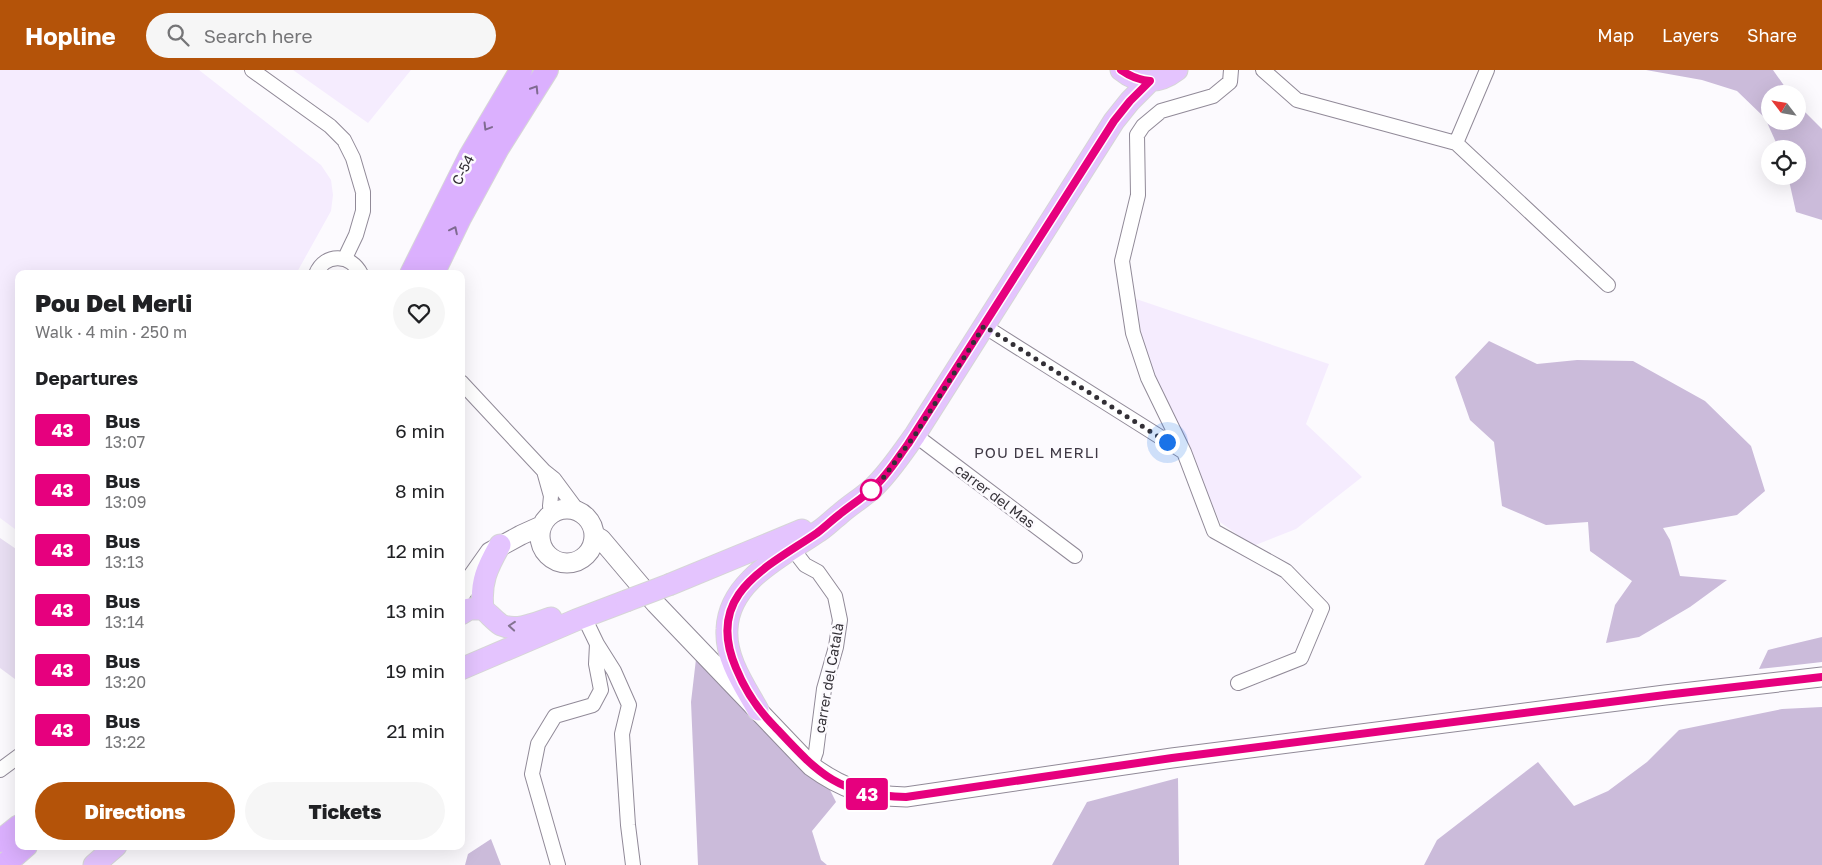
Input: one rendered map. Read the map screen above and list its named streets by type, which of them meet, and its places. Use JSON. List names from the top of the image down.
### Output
{
  "streets": {
    "highway": ["C-54"],
    "street": ["carrer del Mas", "carrer del Català"]
  },
  "districts": ["POU DEL MERLI"],
  "lines": ["bus line 43"],
  "north": "top left",
  "page": {
    "header": "Hopline",
    "search": "Search here",
    "nav": ["Map", "Layers", "Share"],
    "on_map": "43",
    "heading": [
      ["Pou Del Merli", "Walk · 4 min · 250 m"],
      "Departures"
    ],
    "list": [
      {
        "mark": "43",
        "name": "Bus",
        "note": "13:07",
        "value": "6 min"
      },
      {
        "mark": "43",
        "name": "Bus",
        "note": "13:09",
        "value": "8 min"
      },
      {
        "mark": "43",
        "name": "Bus",
        "note": "13:13",
        "value": "12 min"
      },
      {
        "mark": "43",
        "name": "Bus",
        "note": "13:14",
        "value": "13 min"
      },
      {
        "mark": "43",
        "name": "Bus",
        "note": "13:20",
        "value": "19 min"
      },
      {
        "mark": "43",
        "name": "Bus",
        "note": "13:22",
        "value": "21 min"
      }
    ],
    "buttons": ["Directions", "Tickets"]
  }
}
